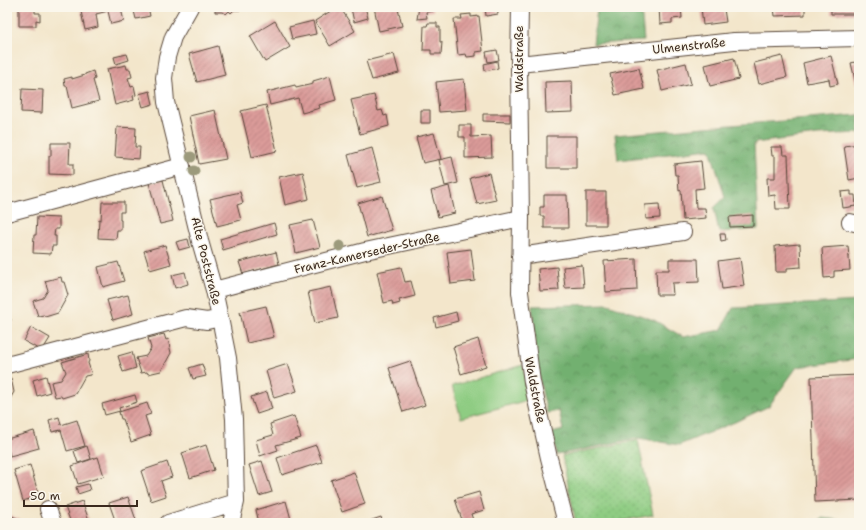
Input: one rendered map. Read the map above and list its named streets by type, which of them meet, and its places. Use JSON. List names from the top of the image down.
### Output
{
  "streets": {
    "street": [
      "Ulmenstraße",
      "Waldstraße",
      "Franz-Kamerseder-Straße",
      "Alte Poststraße"
    ]
  },
  "crossings": [
    ["Ulmenstraße", "Waldstraße"],
    ["Waldstraße", "Franz-Kamerseder-Straße"],
    ["Franz-Kamerseder-Straße", "Alte Poststraße"]
  ],
  "scale_bar": "50 m"
}
